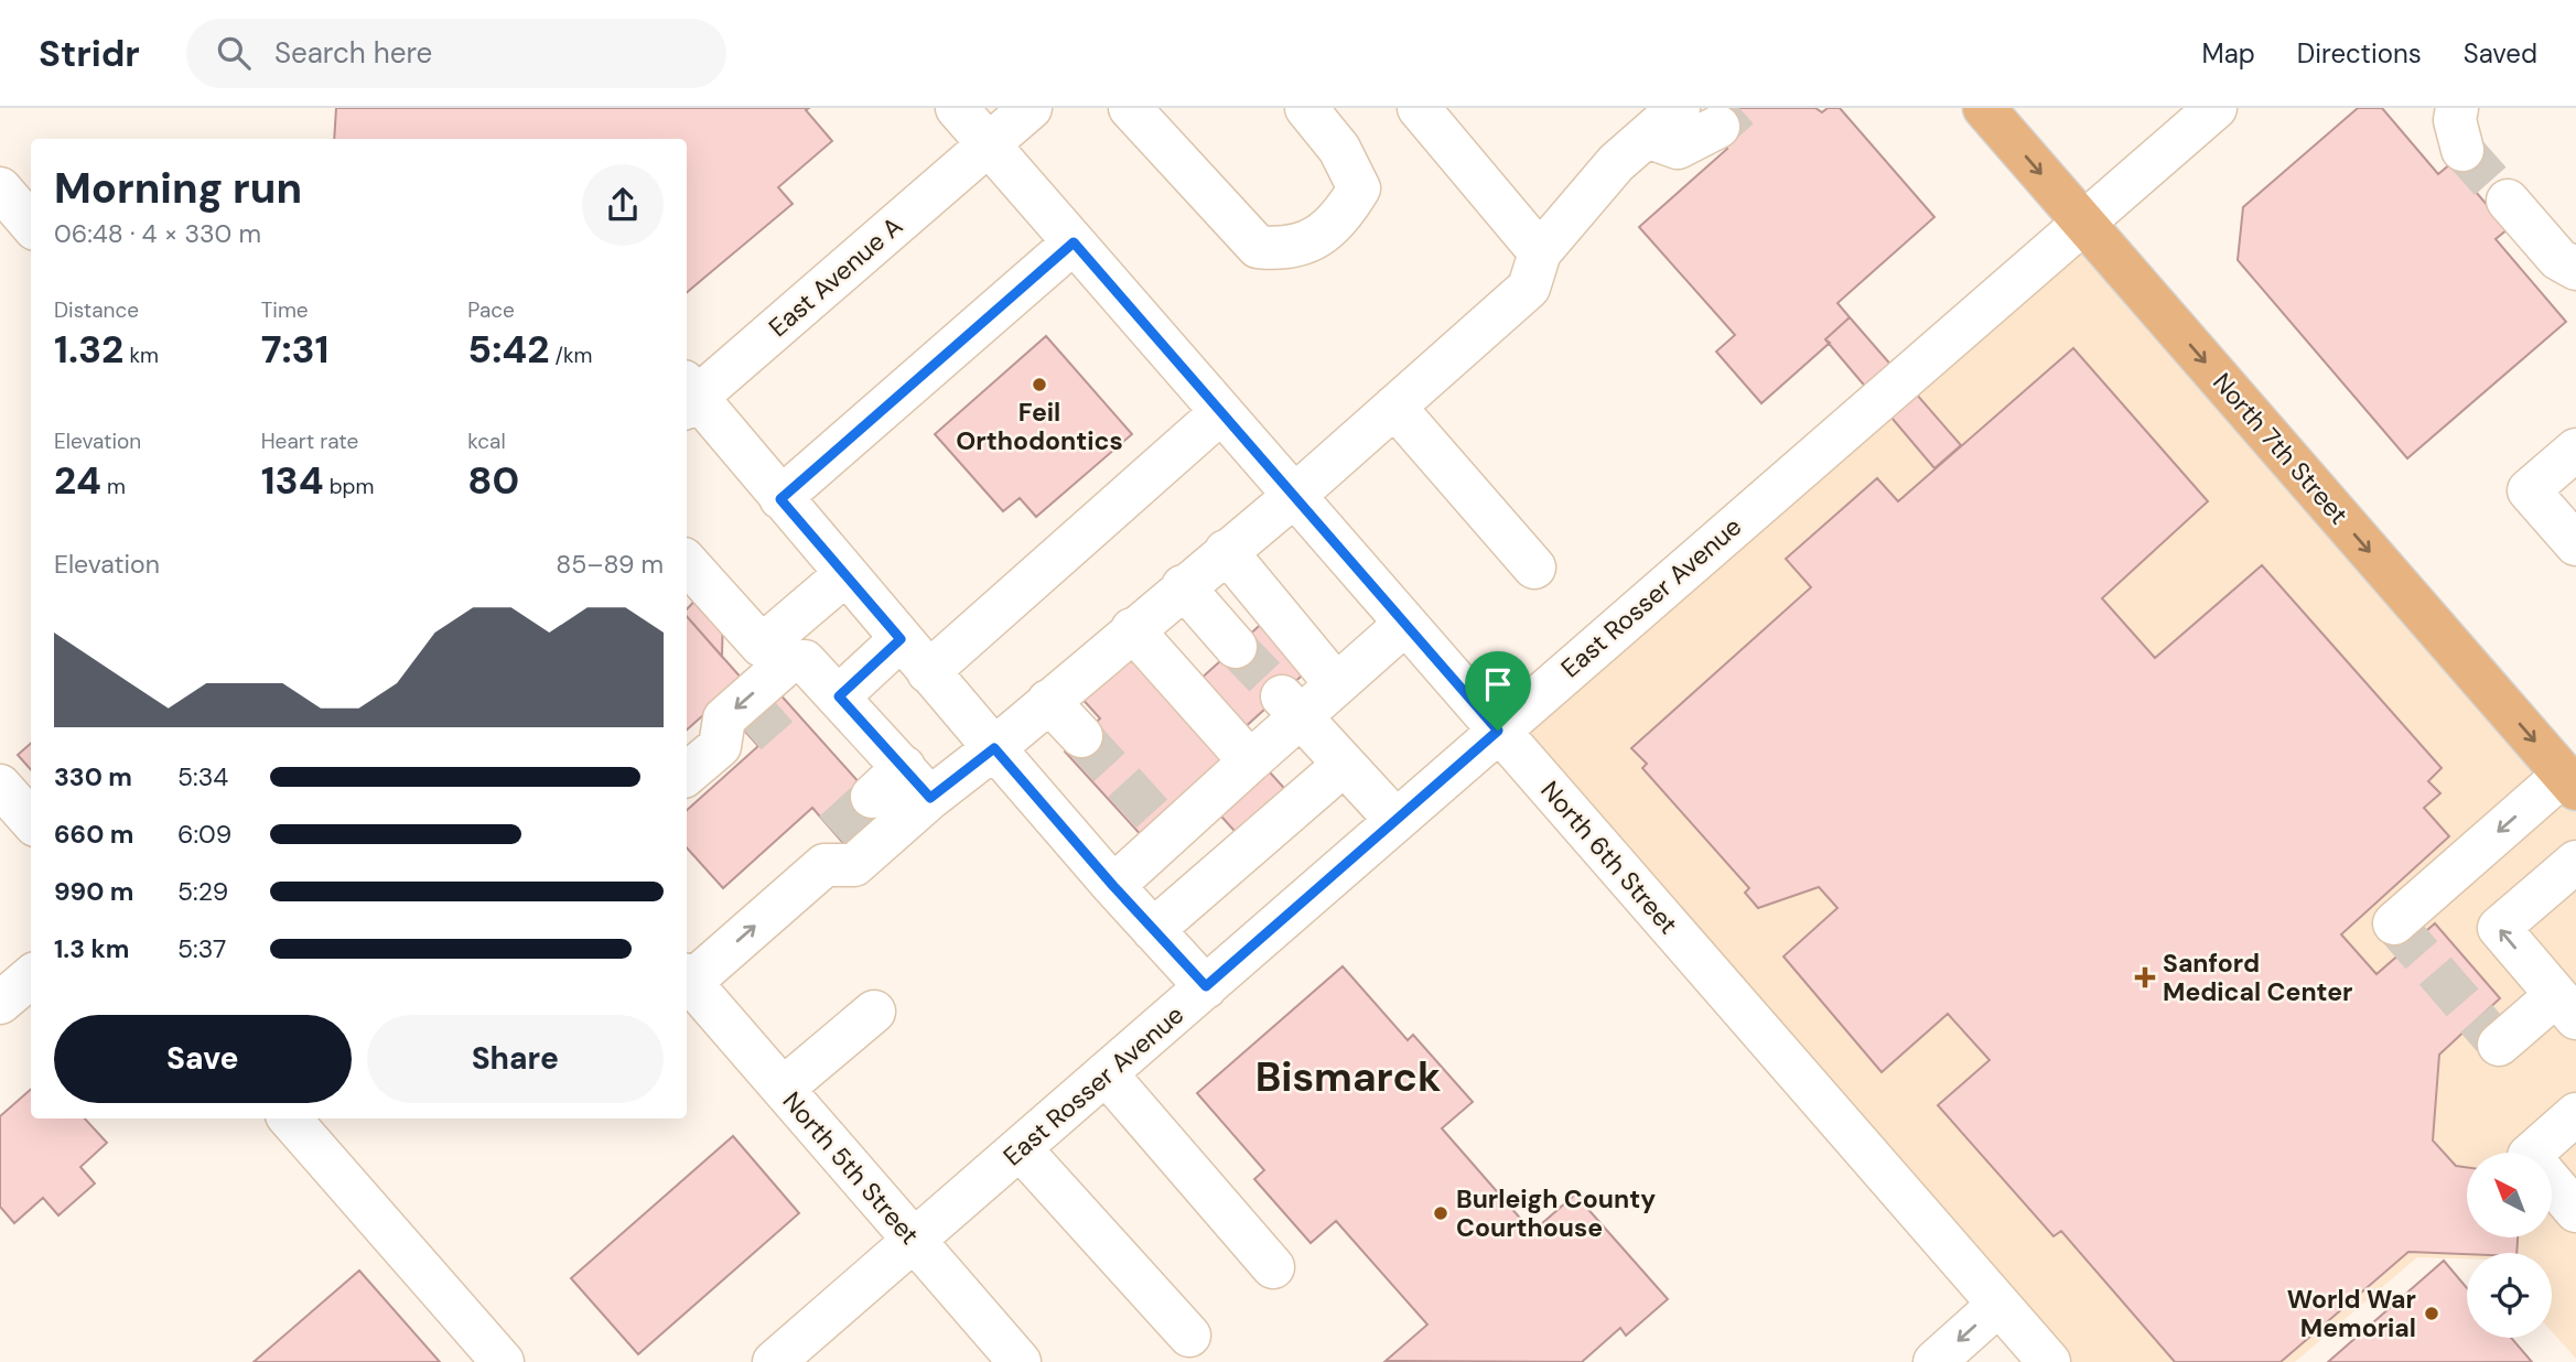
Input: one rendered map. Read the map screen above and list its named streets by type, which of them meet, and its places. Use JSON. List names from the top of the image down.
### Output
{
  "streets": {
    "main road": ["North 7th Street"],
    "street": [
      "East Avenue A",
      "East Rosser Avenue",
      "North 6th Street",
      "North 5th Street"
    ]
  },
  "crossings": [
    ["East Avenue A", "North 6th Street"],
    ["North 7th Street", "East Rosser Avenue"],
    ["East Rosser Avenue", "North 6th Street"],
    ["East Rosser Avenue", "North 5th Street"]
  ],
  "one_way": ["North 7th Street"],
  "districts": ["Bismarck"],
  "places": {
    "other": ["Feil Orthodontics", "Burleigh County Courthouse", "World War Memorial"],
    "health": ["Sanford Medical Center"]
  },
  "north": "top left",
  "page": {
    "header": "Stridr",
    "search": "Search here",
    "nav": ["Map", "Directions", "Saved"],
    "heading": ["Morning run", "06:48 · 4 × 330 m"],
    "stats": [
      ["Distance", "1.32 km"],
      ["Time", "7:31"],
      ["Pace", "5:42 /km"],
      ["Elevation", "24 m"],
      ["Heart rate", "134 bpm"],
      ["kcal", "80"]
    ],
    "chart": ["Elevation", "85–89 m"],
    "list": [
      {
        "name": "330 m",
        "note": "5:34"
      },
      {
        "name": "660 m",
        "note": "6:09"
      },
      {
        "name": "990 m",
        "note": "5:29"
      },
      {
        "name": "1.3 km",
        "note": "5:37"
      }
    ],
    "buttons": ["Save", "Share"]
  }
}
